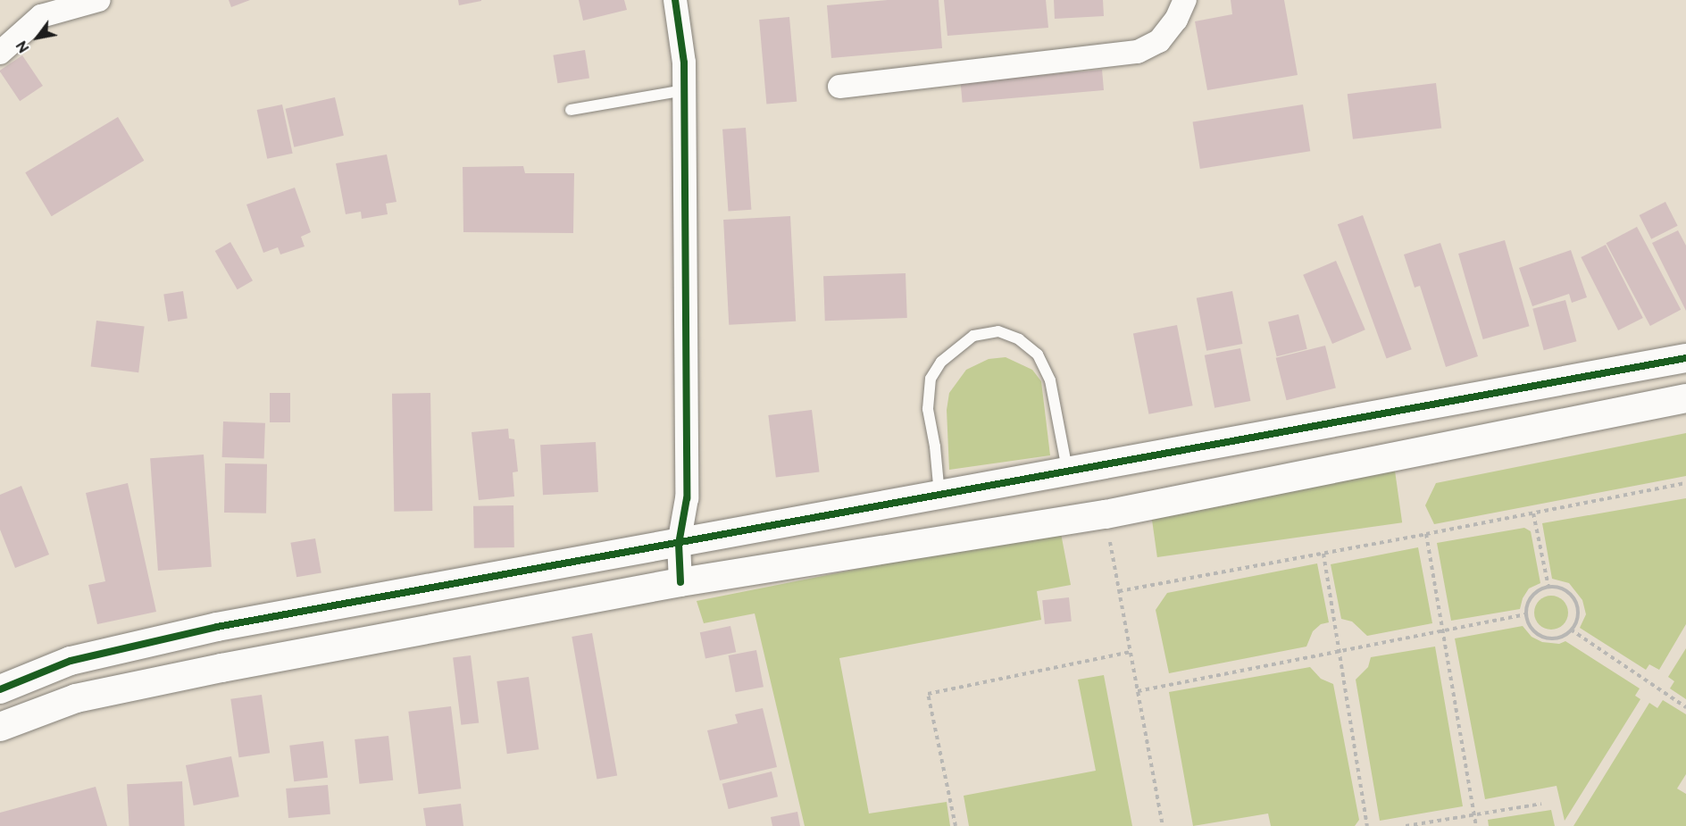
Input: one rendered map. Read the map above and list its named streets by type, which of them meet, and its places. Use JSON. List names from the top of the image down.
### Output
{
  "north": "bottom left"
}
